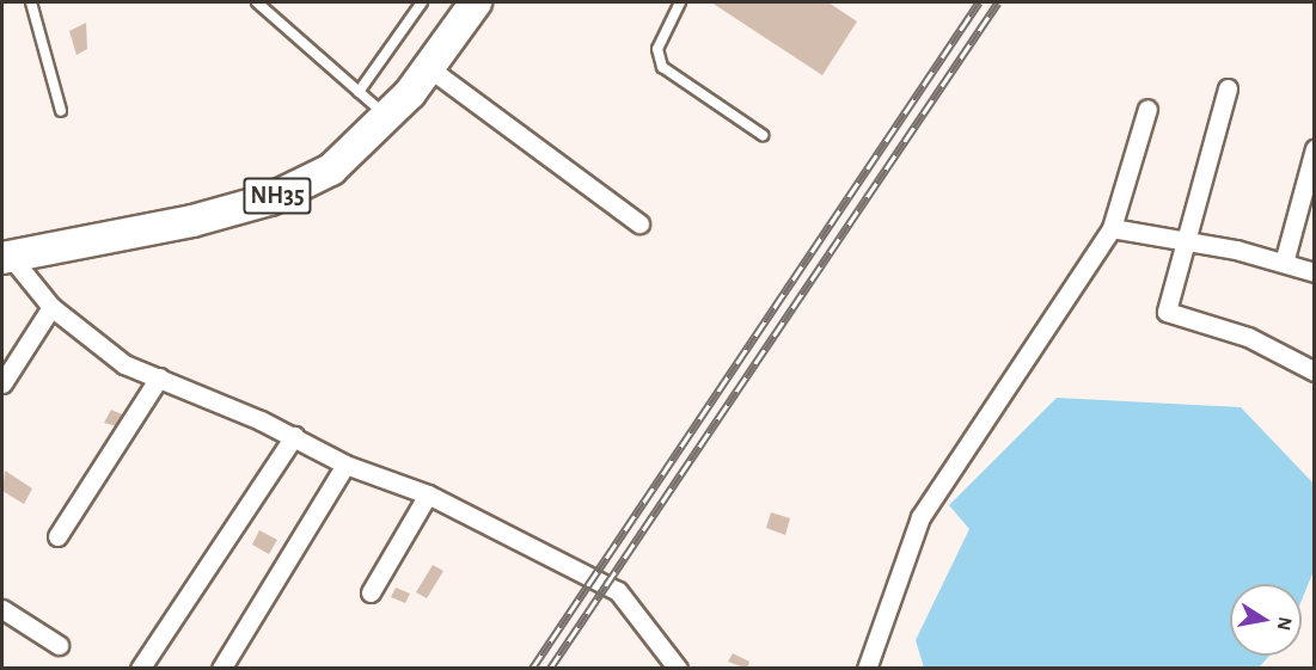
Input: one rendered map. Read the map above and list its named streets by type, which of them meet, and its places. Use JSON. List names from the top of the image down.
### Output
{
  "streets": {
    "highway": ["NH35"]
  },
  "north": "right"
}
